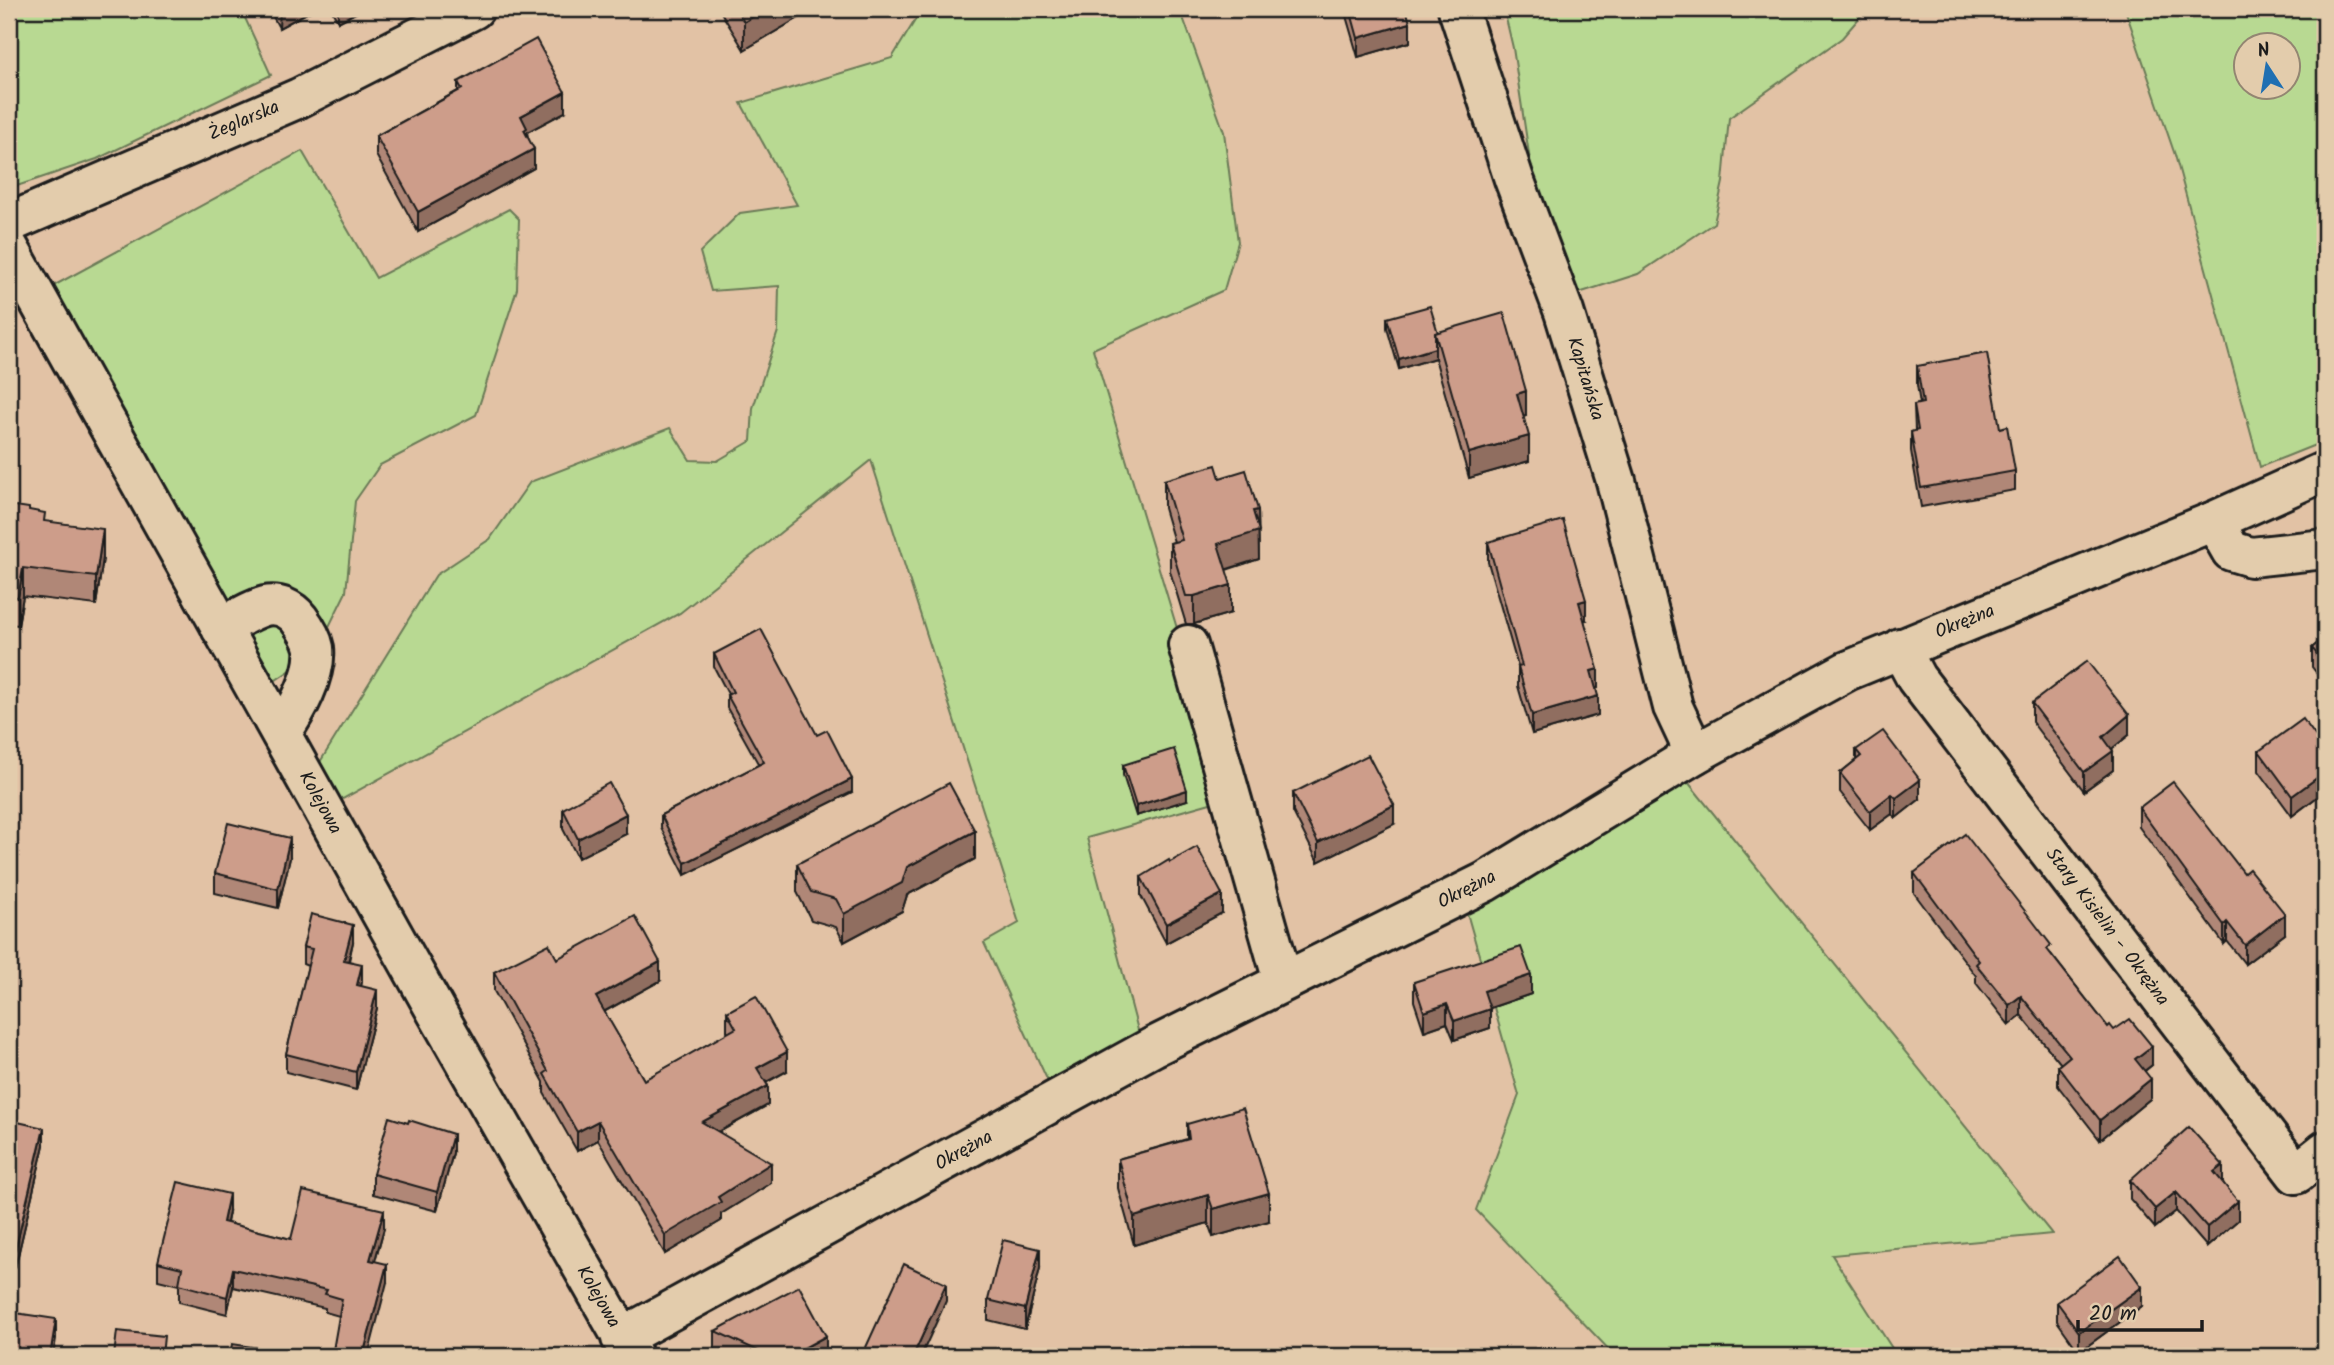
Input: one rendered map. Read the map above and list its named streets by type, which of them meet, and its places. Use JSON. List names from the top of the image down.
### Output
{
  "streets": {
    "street": [
      "Żeglarska",
      "Kapitańska",
      "Okrężna",
      "Kolejowa",
      "Stary Kisielin - Okrężna"
    ]
  },
  "crossings": [
    ["Kapitańska", "Okrężna"],
    ["Okrężna", "Kolejowa"],
    ["Okrężna", "Stary Kisielin - Okrężna"]
  ],
  "scale_bar": "20 m",
  "north": "top"
}
